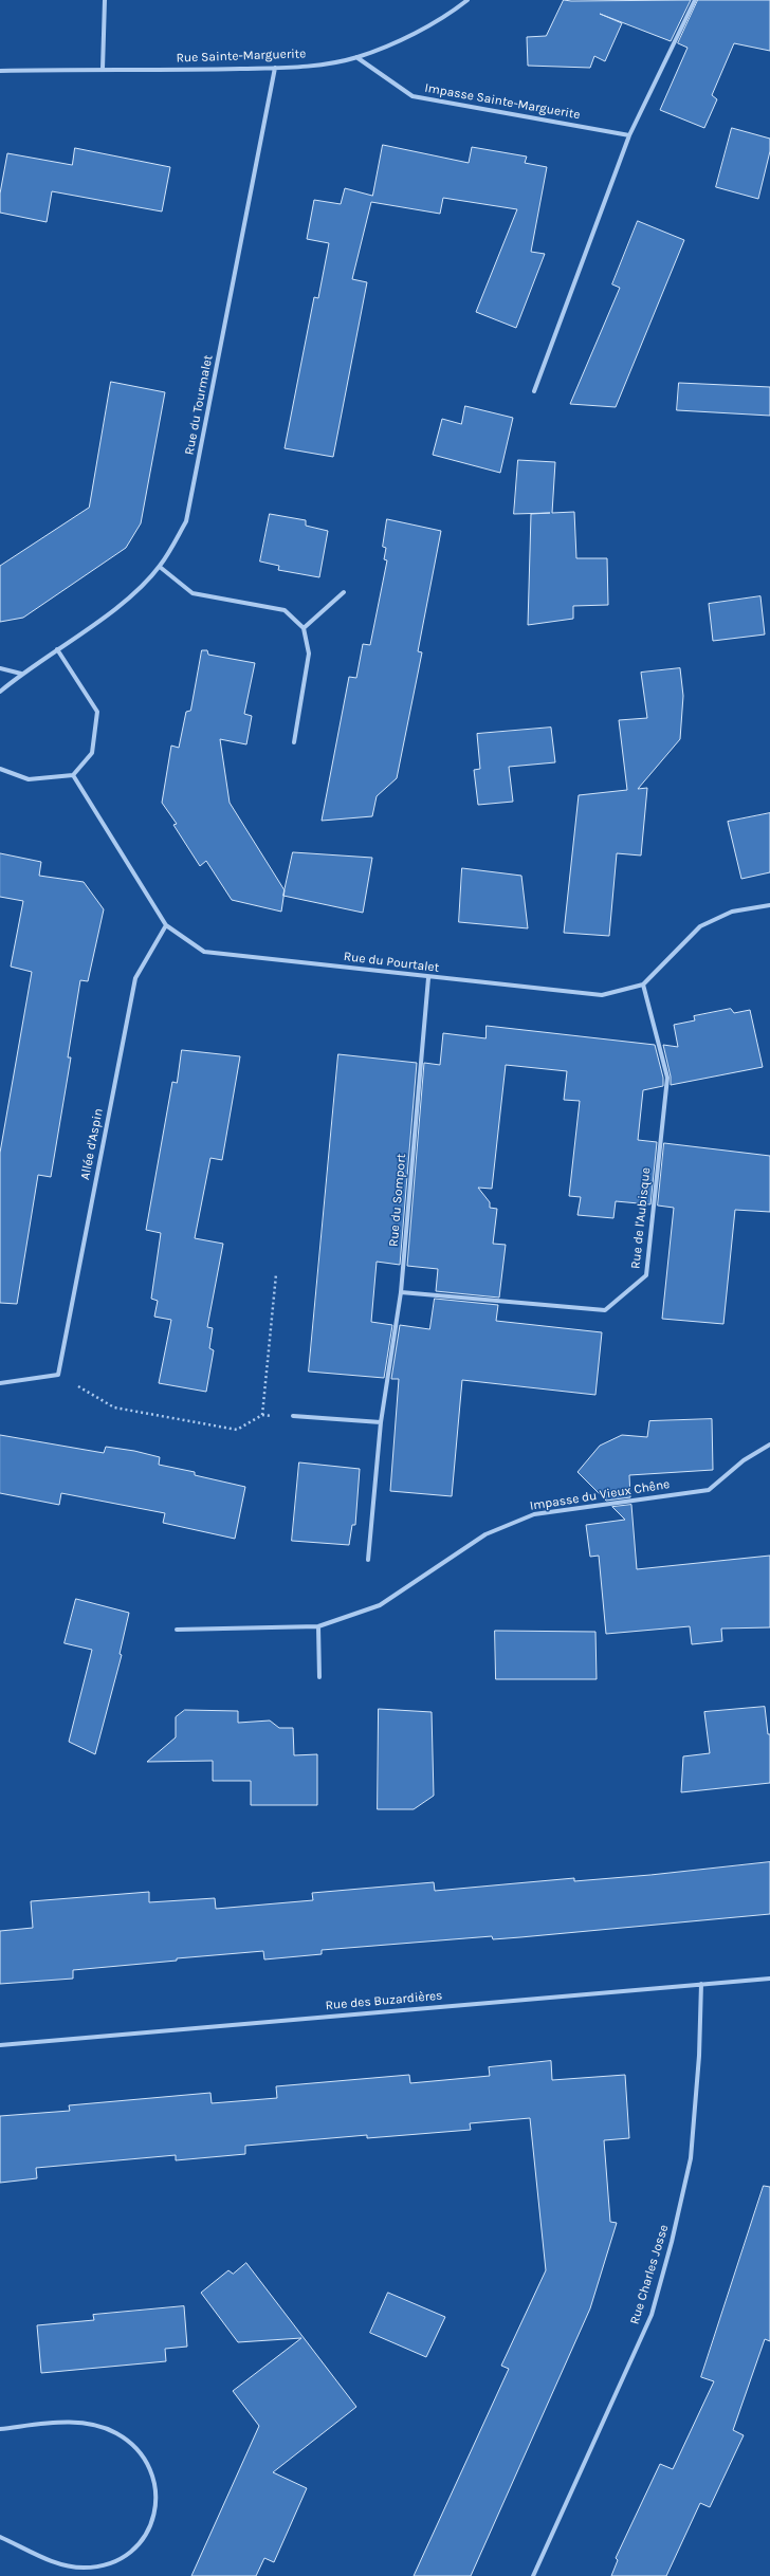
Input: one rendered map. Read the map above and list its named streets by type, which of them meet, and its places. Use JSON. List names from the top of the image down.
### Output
{
  "streets": {
    "street": [
      "Rue Sainte-Marguerite",
      "Impasse Sainte-Marguerite",
      "Rue du Tourmalet",
      "Rue du Pourtalet",
      "Allée d'Aspin",
      "Rue du Somport",
      "Rue de l'Aubisque",
      "Impasse du Vieux Chêne",
      "Rue des Buzardières",
      "Rue Charles Josse"
    ]
  },
  "crossings": [
    ["Rue Sainte-Marguerite", "Impasse Sainte-Marguerite"],
    ["Rue Sainte-Marguerite", "Rue du Tourmalet"],
    ["Rue du Pourtalet", "Allée d'Aspin"],
    ["Rue du Pourtalet", "Rue du Somport"],
    ["Rue du Pourtalet", "Rue de l'Aubisque"],
    ["Rue du Somport", "Rue de l'Aubisque"],
    ["Rue des Buzardières", "Rue Charles Josse"]
  ]
}
